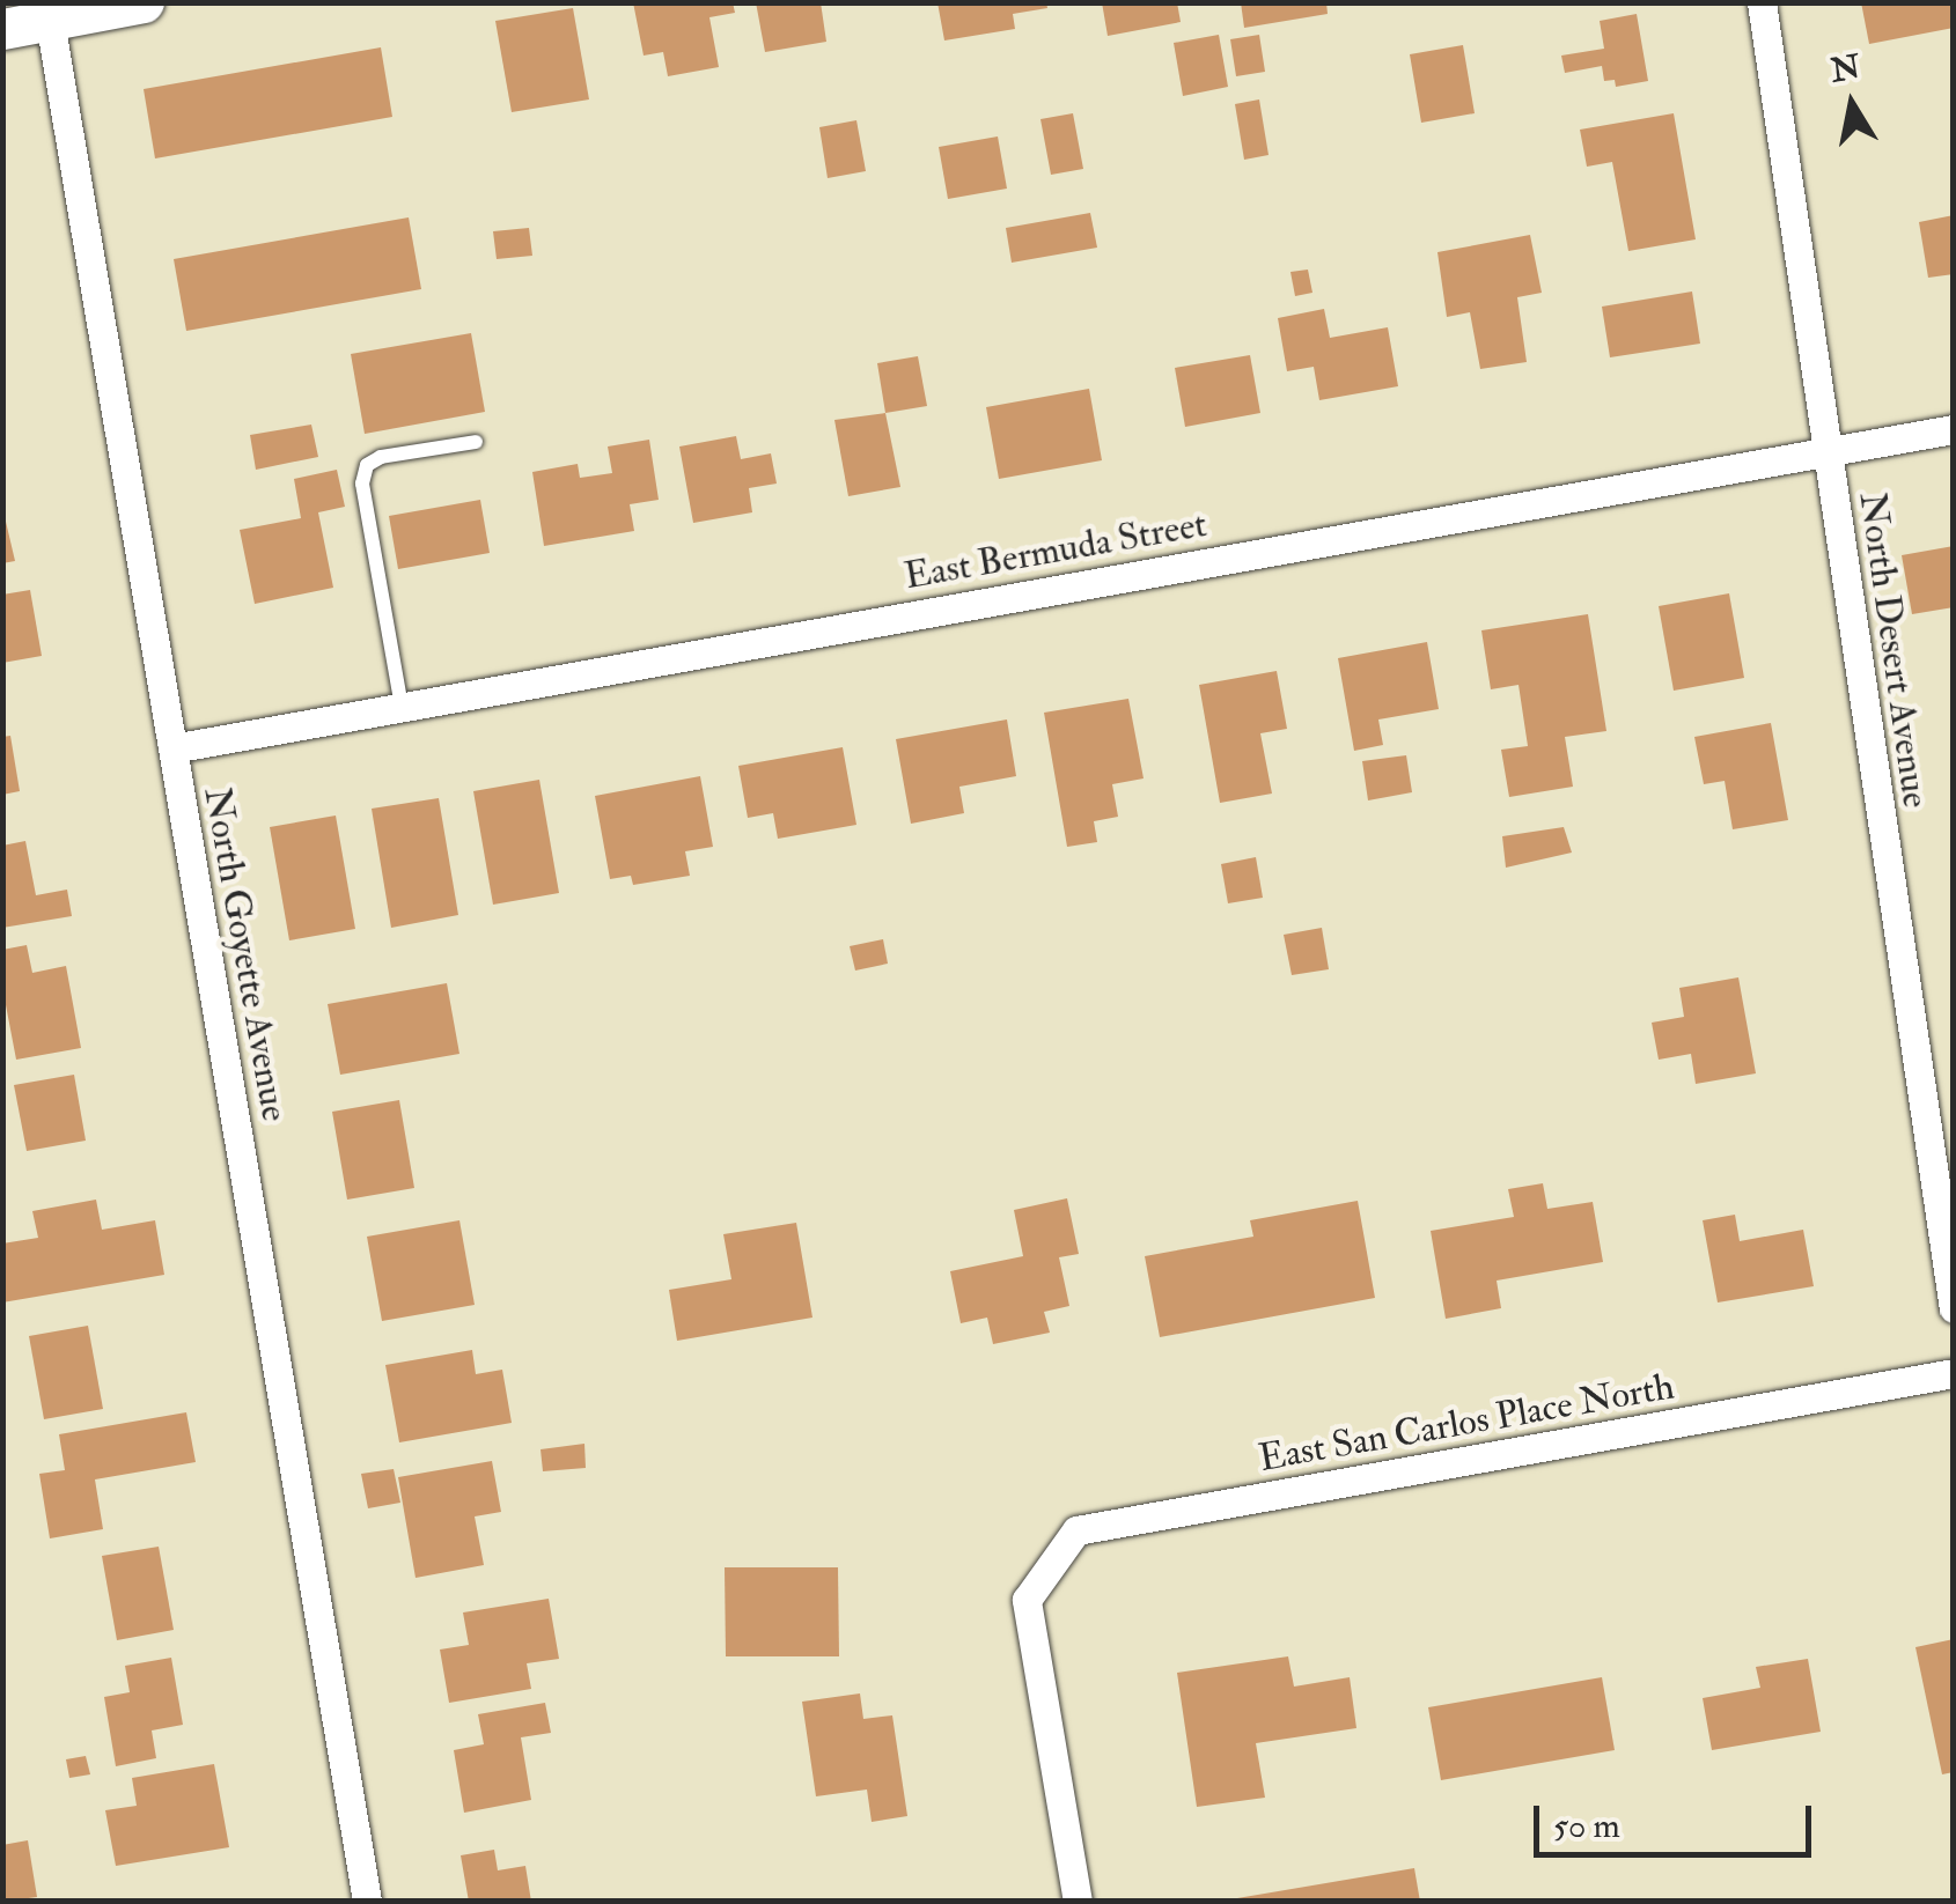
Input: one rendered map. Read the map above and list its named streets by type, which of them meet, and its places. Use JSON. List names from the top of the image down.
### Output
{
  "streets": {
    "street": [
      "East Bermuda Street",
      "North Desert Avenue",
      "North Goyette Avenue",
      "East San Carlos Place North"
    ]
  },
  "crossings": [
    ["East Bermuda Street", "North Desert Avenue"],
    ["East Bermuda Street", "North Goyette Avenue"]
  ],
  "scale_bar": "50 m",
  "north": "top"
}
